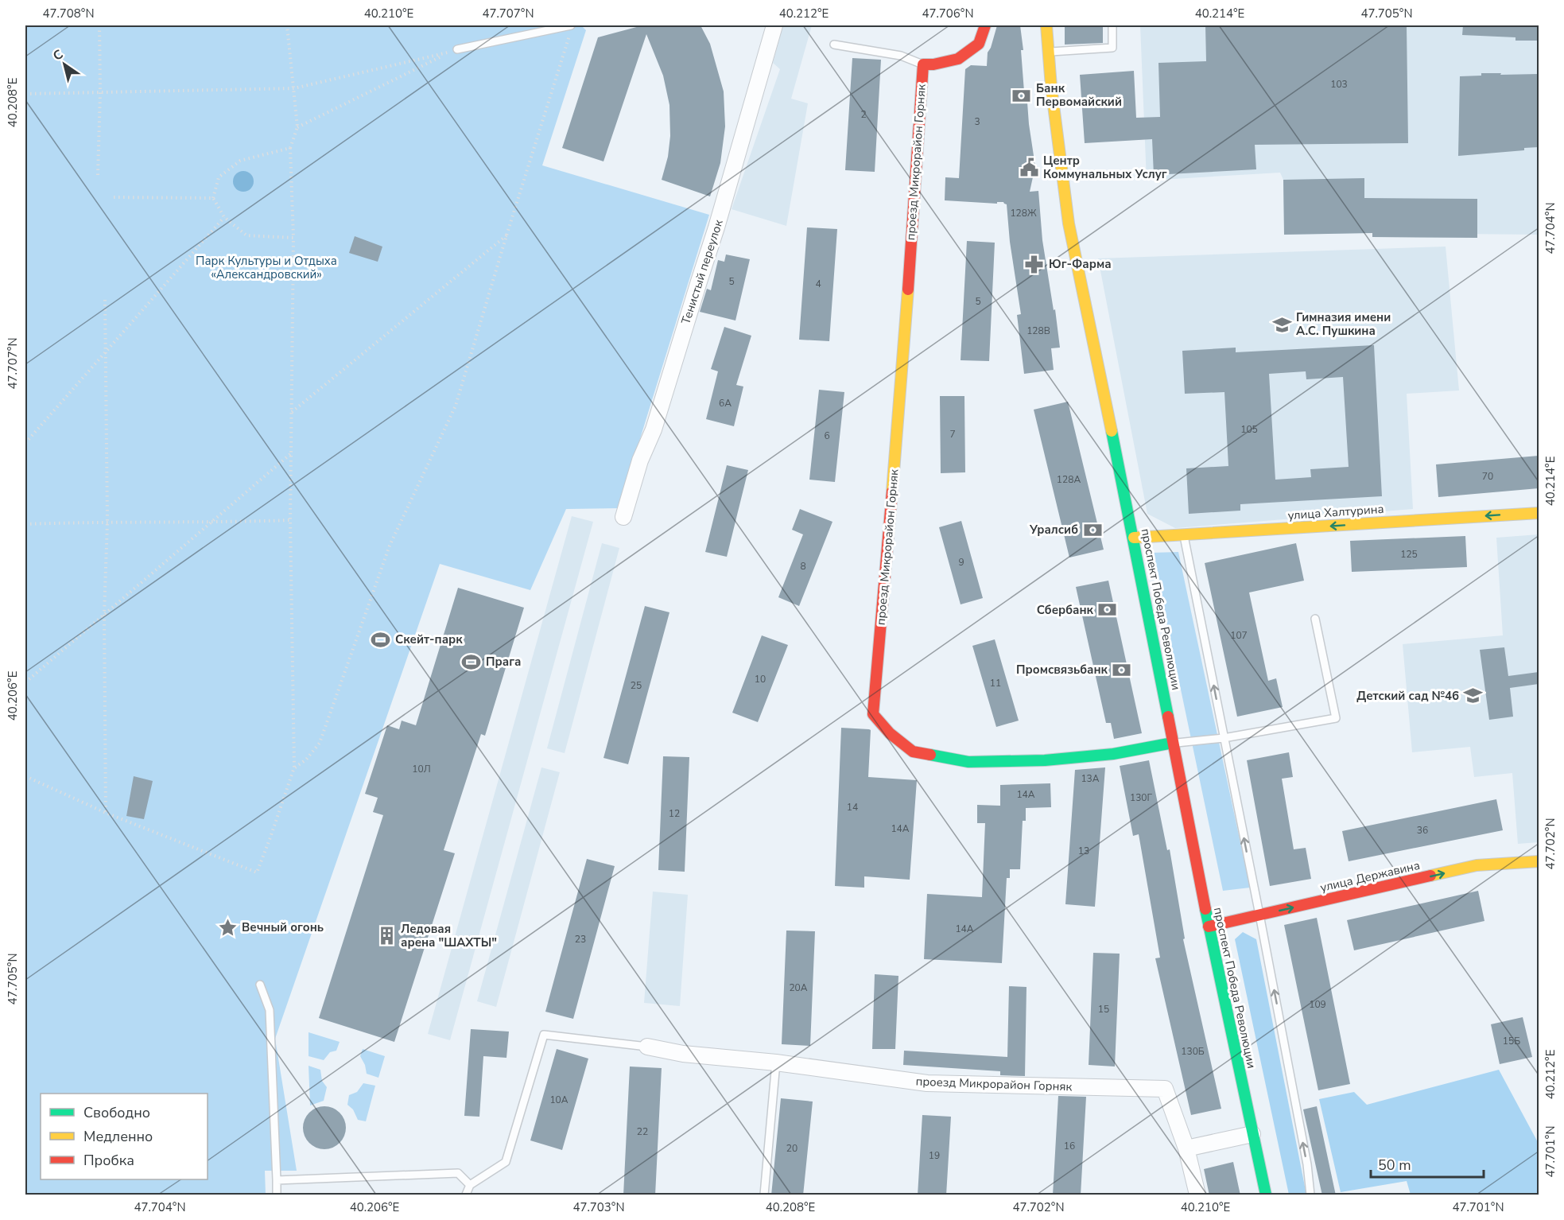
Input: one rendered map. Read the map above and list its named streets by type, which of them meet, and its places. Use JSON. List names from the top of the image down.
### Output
{
  "streets": {
    "street": [
      "проезд Микрорайон Горняк",
      "Тенистый переулок",
      "улица Халтурина",
      "проспект Победа Революции",
      "улица Державина"
    ]
  },
  "crossings": [
    ["проезд Микрорайон Горняк", "проспект Победа Революции"],
    ["улица Халтурина", "проспект Победа Революции"],
    ["проспект Победа Революции", "улица Державина"]
  ],
  "one_way": ["улица Халтурина", "улица Державина"],
  "parks": ["Парк Культуры и Отдыха «Александровский»"],
  "places": {
    "bank": [
      "Банк Первомайский",
      "Уралсиб",
      "Сбербанк",
      "Промсвязьбанк"
    ],
    "public building": ["Центр Коммунальных Услуг"],
    "pharmacy": ["Юг-Фарма"],
    "school or university": ["Гимназия имени А.С. Пушкина", "Детский сад №46"],
    "sports": ["Скейт-парк", "Прага"],
    "place": ["Вечный огонь"],
    "building": ["Ледовая арена \"ШАХТЫ\""]
  },
  "house_numbers": [
    "103",
    "2",
    "3",
    "128Ж",
    "5",
    "4",
    "5",
    "128В",
    "6А",
    "105",
    "7",
    "6",
    "70",
    "128А",
    "125",
    "9",
    "8",
    "107",
    "10",
    "11",
    "25",
    "10Л",
    "13А",
    "14А",
    "130Г",
    "14",
    "12",
    "14А",
    "36",
    "13",
    "14А",
    "23",
    "20А",
    "109",
    "15",
    "15Б",
    "130Б",
    "10А",
    "22",
    "16",
    "20",
    "19"
  ],
  "legend": ["Свободно", "Медленно", "Пробка"],
  "scale_bar": "50 m",
  "north": "top left",
  "coordinates": [
    "47.708°N",
    "40.210°E",
    "47.707°N",
    "40.212°E",
    "47.706°N",
    "40.214°E",
    "47.705°N",
    "40.208°E",
    "47.704°N",
    "40.206°E",
    "47.702°N",
    "47.701°N",
    "47.703°N"
  ]
}
